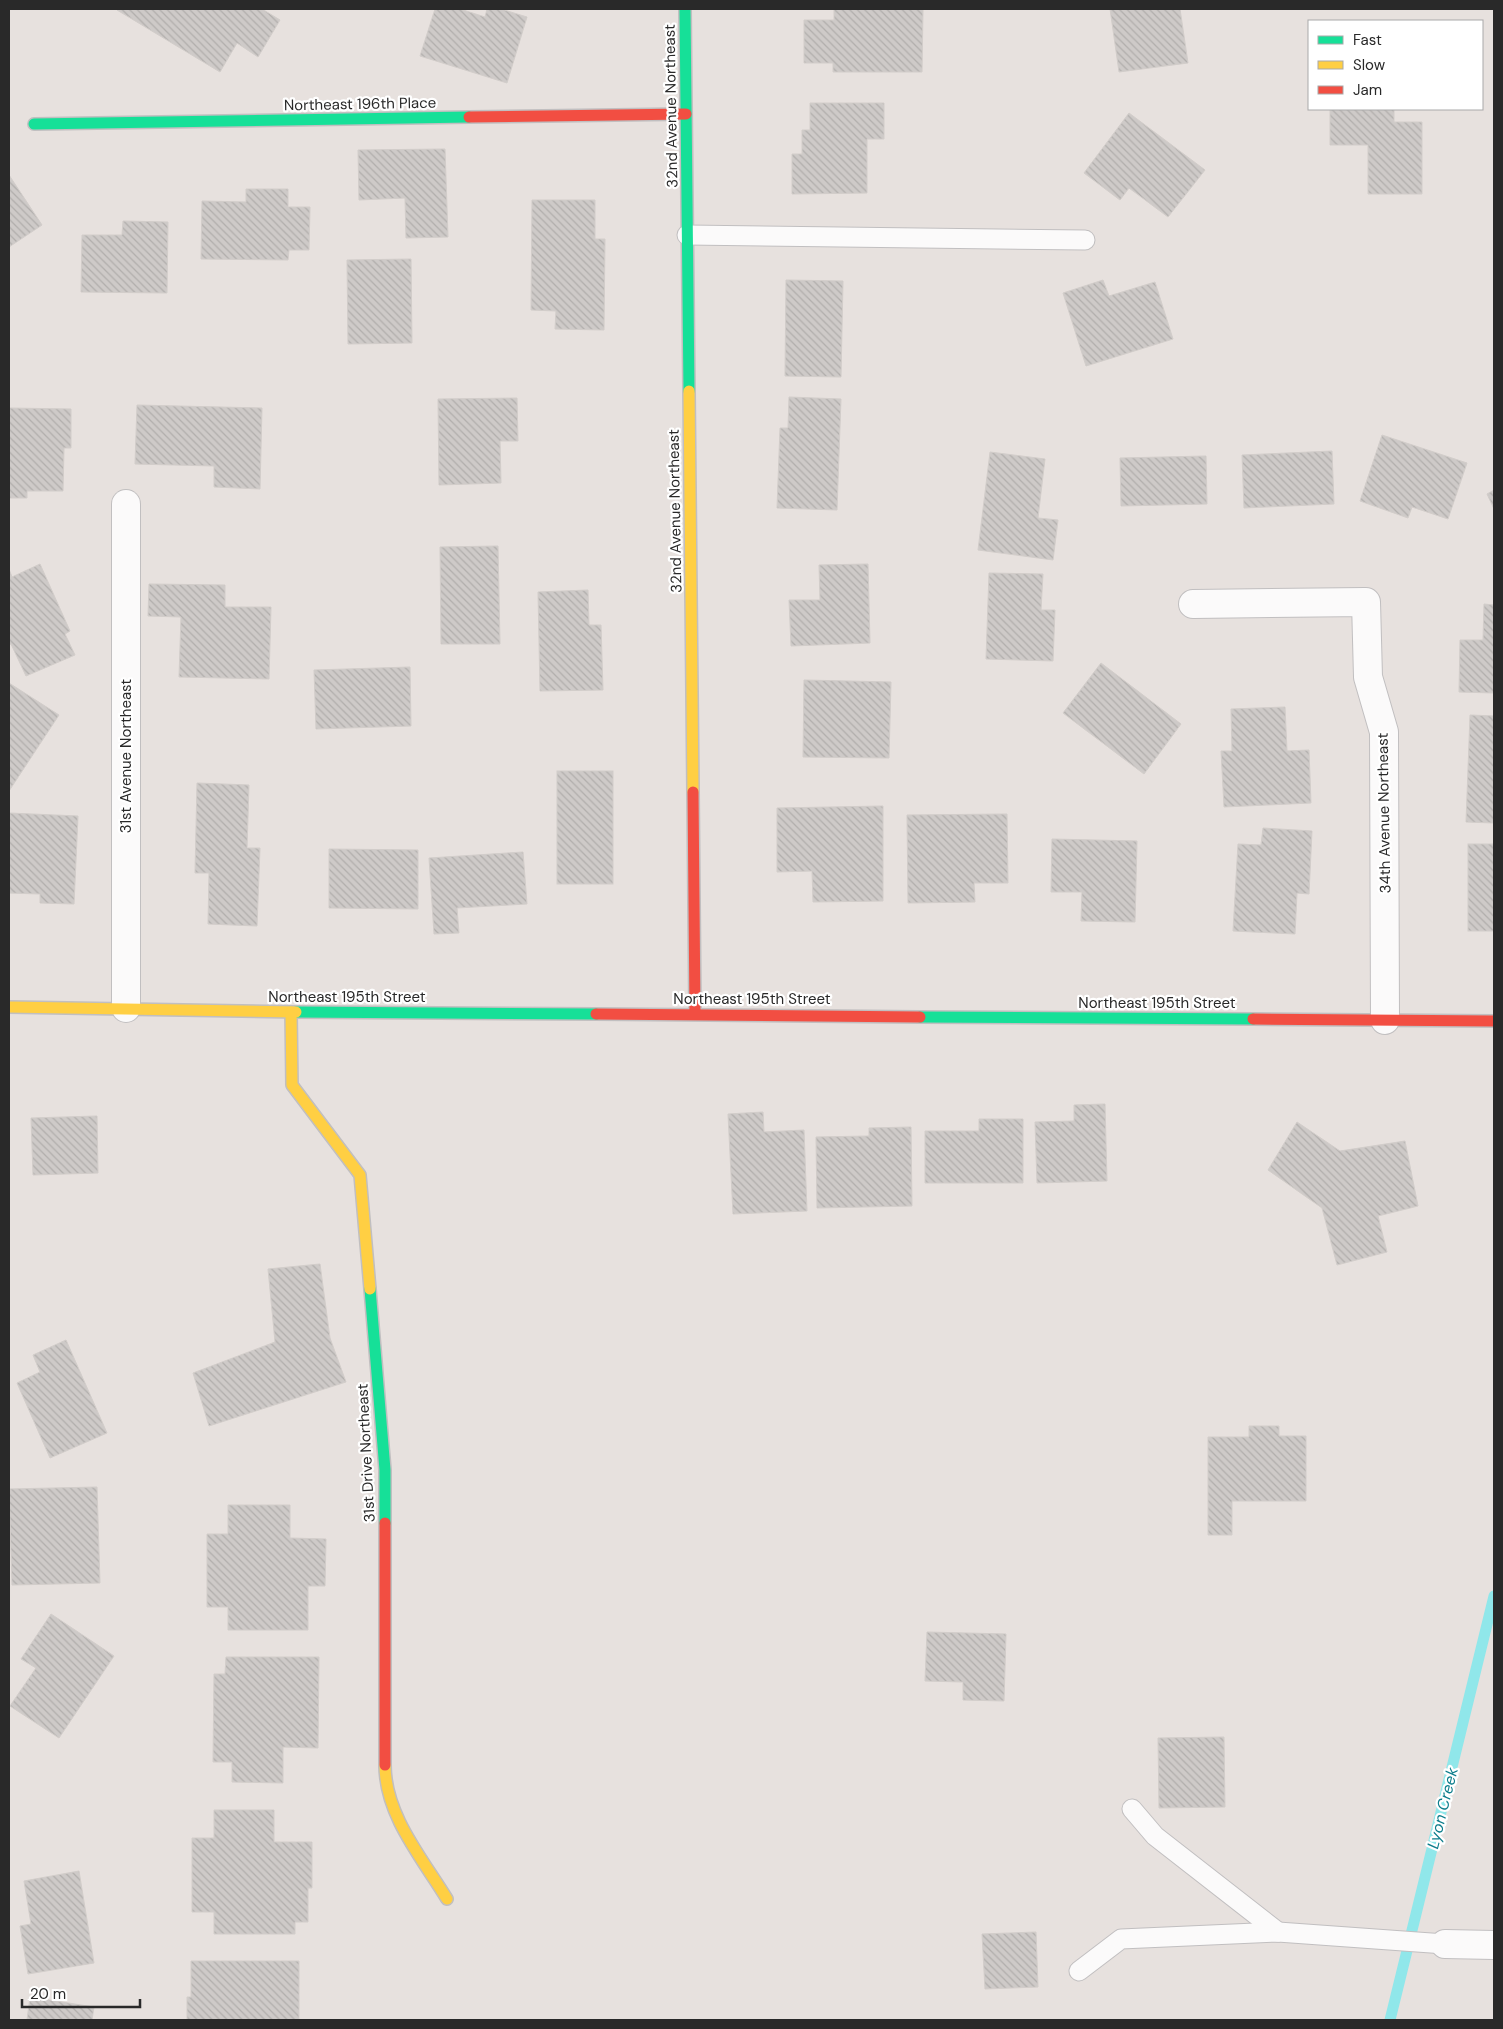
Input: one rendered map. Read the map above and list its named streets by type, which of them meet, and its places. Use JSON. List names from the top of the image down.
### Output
{
  "streets": {
    "street": [
      "Northeast 196th Place",
      "32nd Avenue Northeast",
      "31st Avenue Northeast",
      "34th Avenue Northeast",
      "Northeast 195th Street",
      "31st Drive Northeast"
    ]
  },
  "crossings": [
    ["Northeast 196th Place", "32nd Avenue Northeast"],
    ["32nd Avenue Northeast", "Northeast 195th Street"],
    ["31st Avenue Northeast", "Northeast 195th Street"],
    ["34th Avenue Northeast", "Northeast 195th Street"],
    ["Northeast 195th Street", "31st Drive Northeast"]
  ],
  "water": ["Lyon Creek"],
  "legend": ["Fast", "Slow", "Jam"],
  "scale_bar": "20 m"
}
